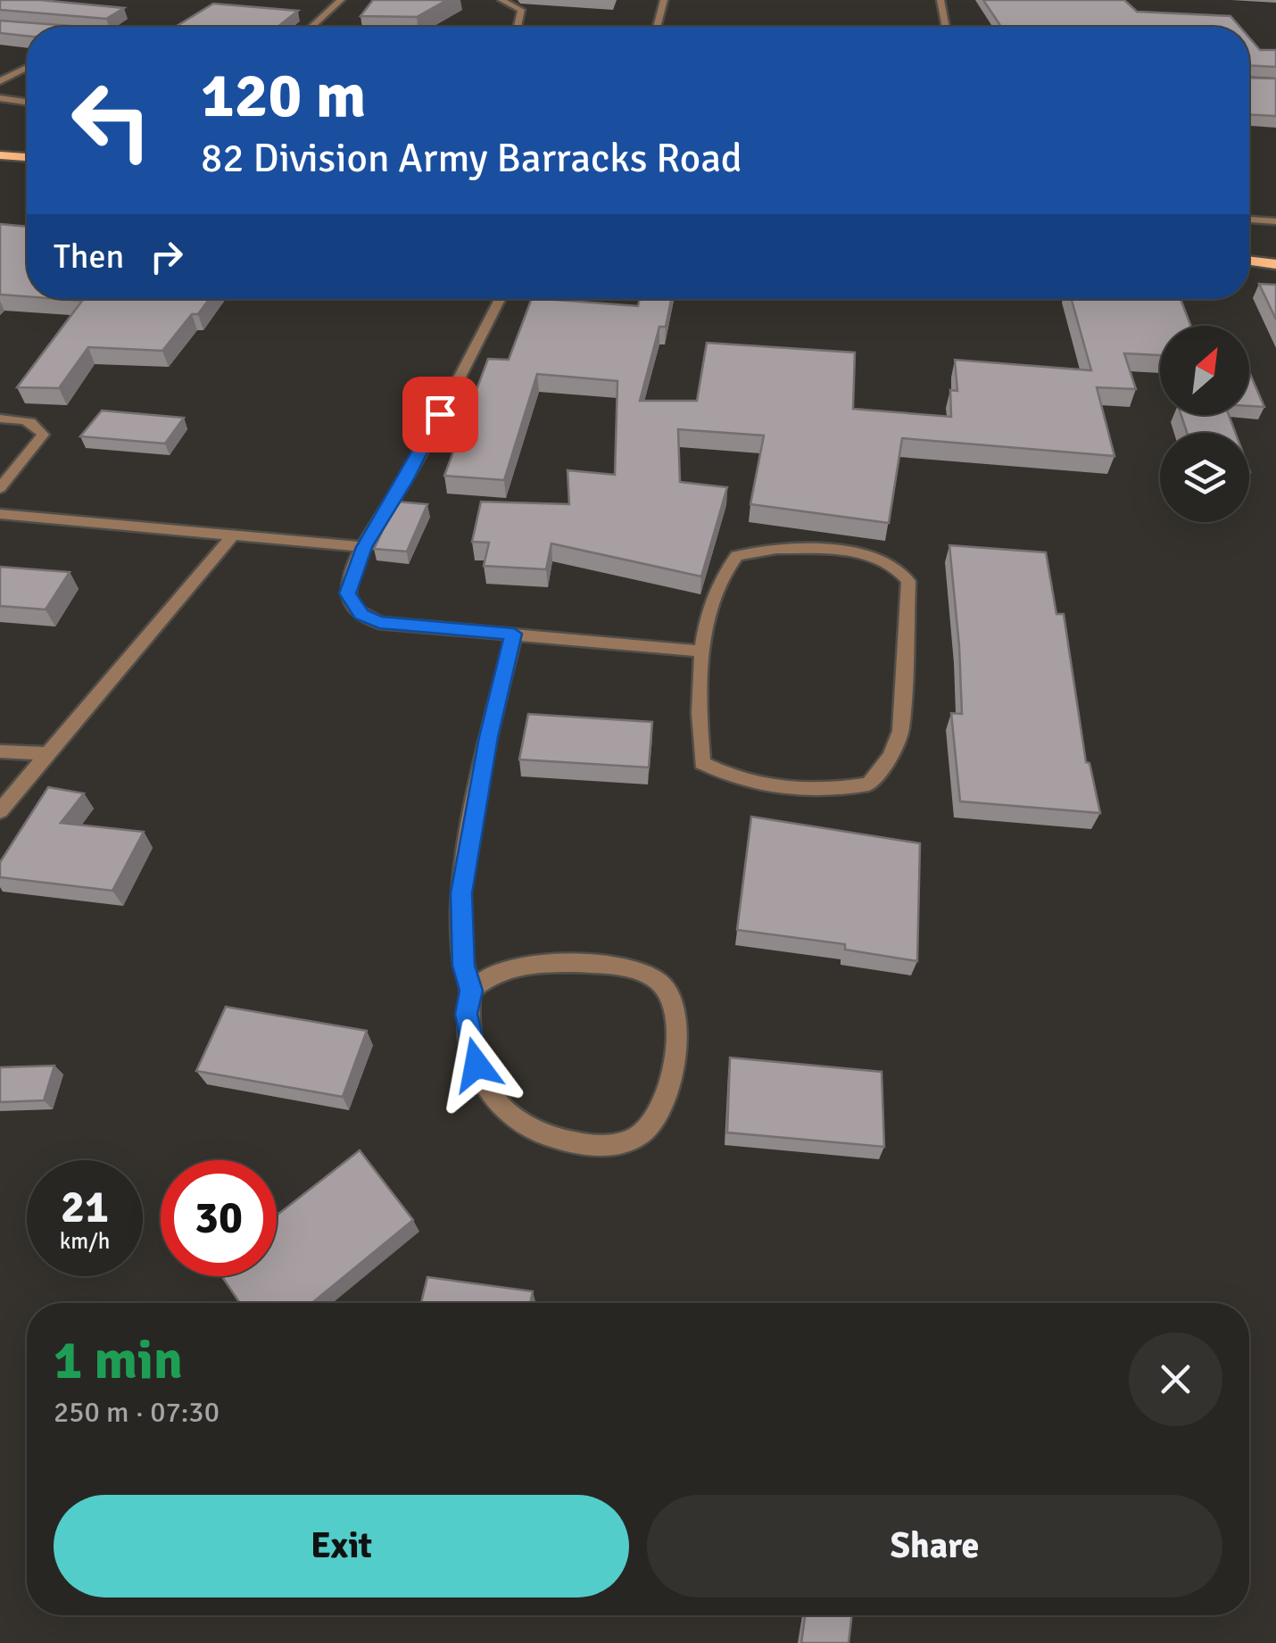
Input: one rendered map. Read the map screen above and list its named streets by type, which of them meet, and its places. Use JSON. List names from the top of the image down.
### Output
{
  "north": "top right",
  "page": {
    "turn": ["120 m", "82 Division Army Barracks Road"],
    "then": "Then",
    "speed": "21 km/h",
    "limit": "30",
    "heading": ["1 min", "250 m · 07:30"],
    "buttons": ["Exit", "Share"]
  }
}
